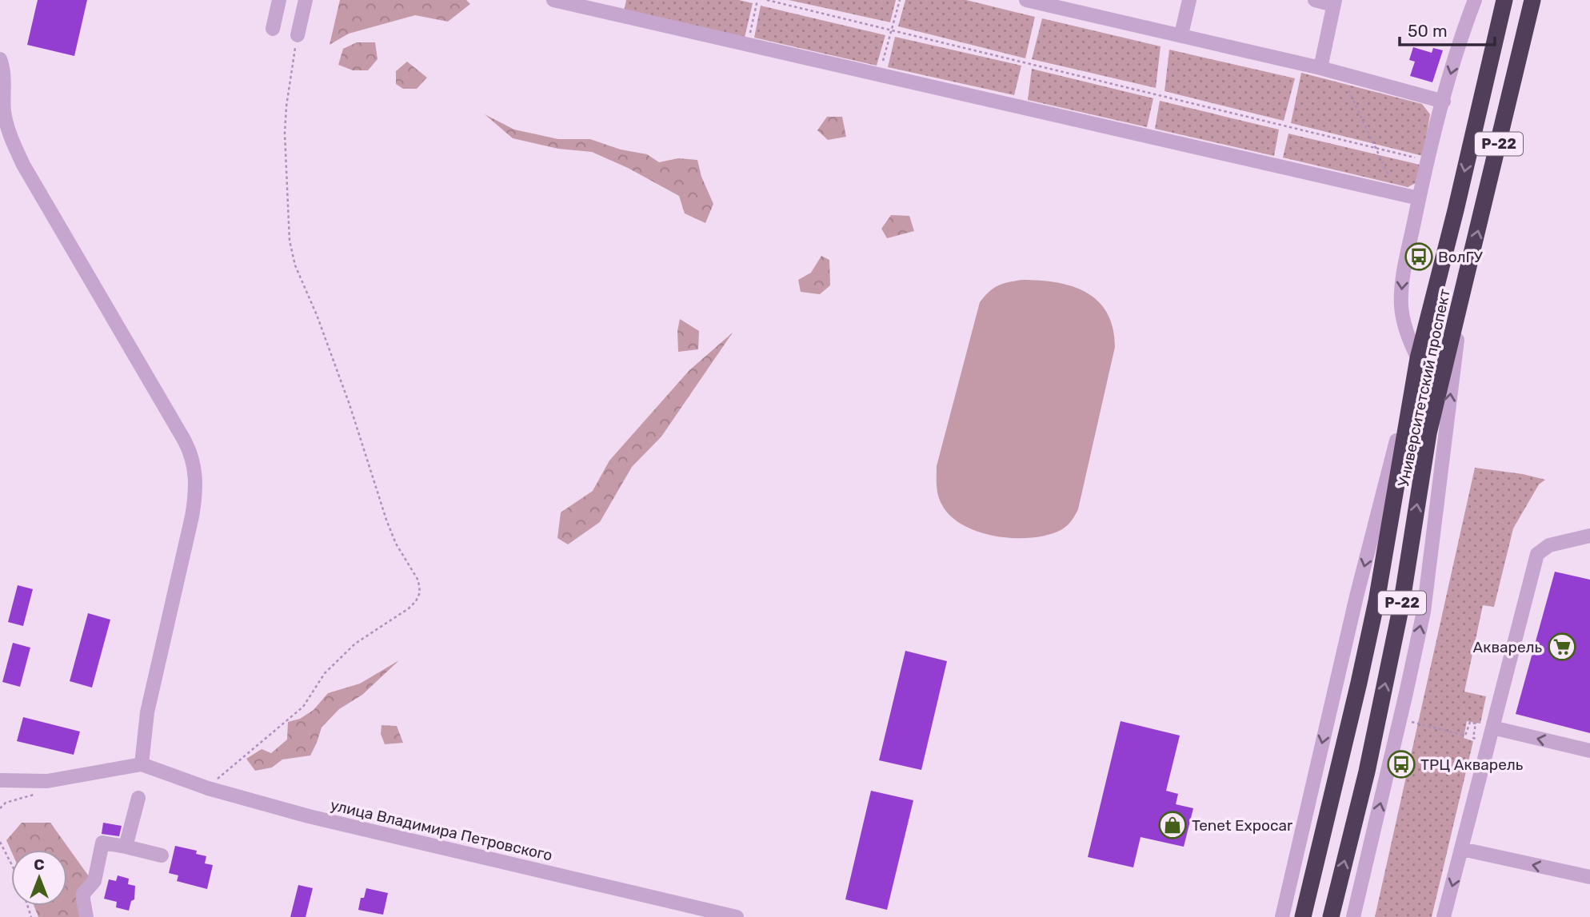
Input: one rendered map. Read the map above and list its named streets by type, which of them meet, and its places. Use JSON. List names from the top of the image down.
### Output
{
  "streets": {
    "highway": ["Р-22", "Университетский проспект"],
    "street": ["улица Владимира Петровского"]
  },
  "places": {
    "bus stop": ["ВолГУ", "ТРЦ Акварель"],
    "supermarket": ["Акварель"],
    "shop": ["Tenet Expocar"]
  },
  "scale_bar": "50 m",
  "north": "top"
}
